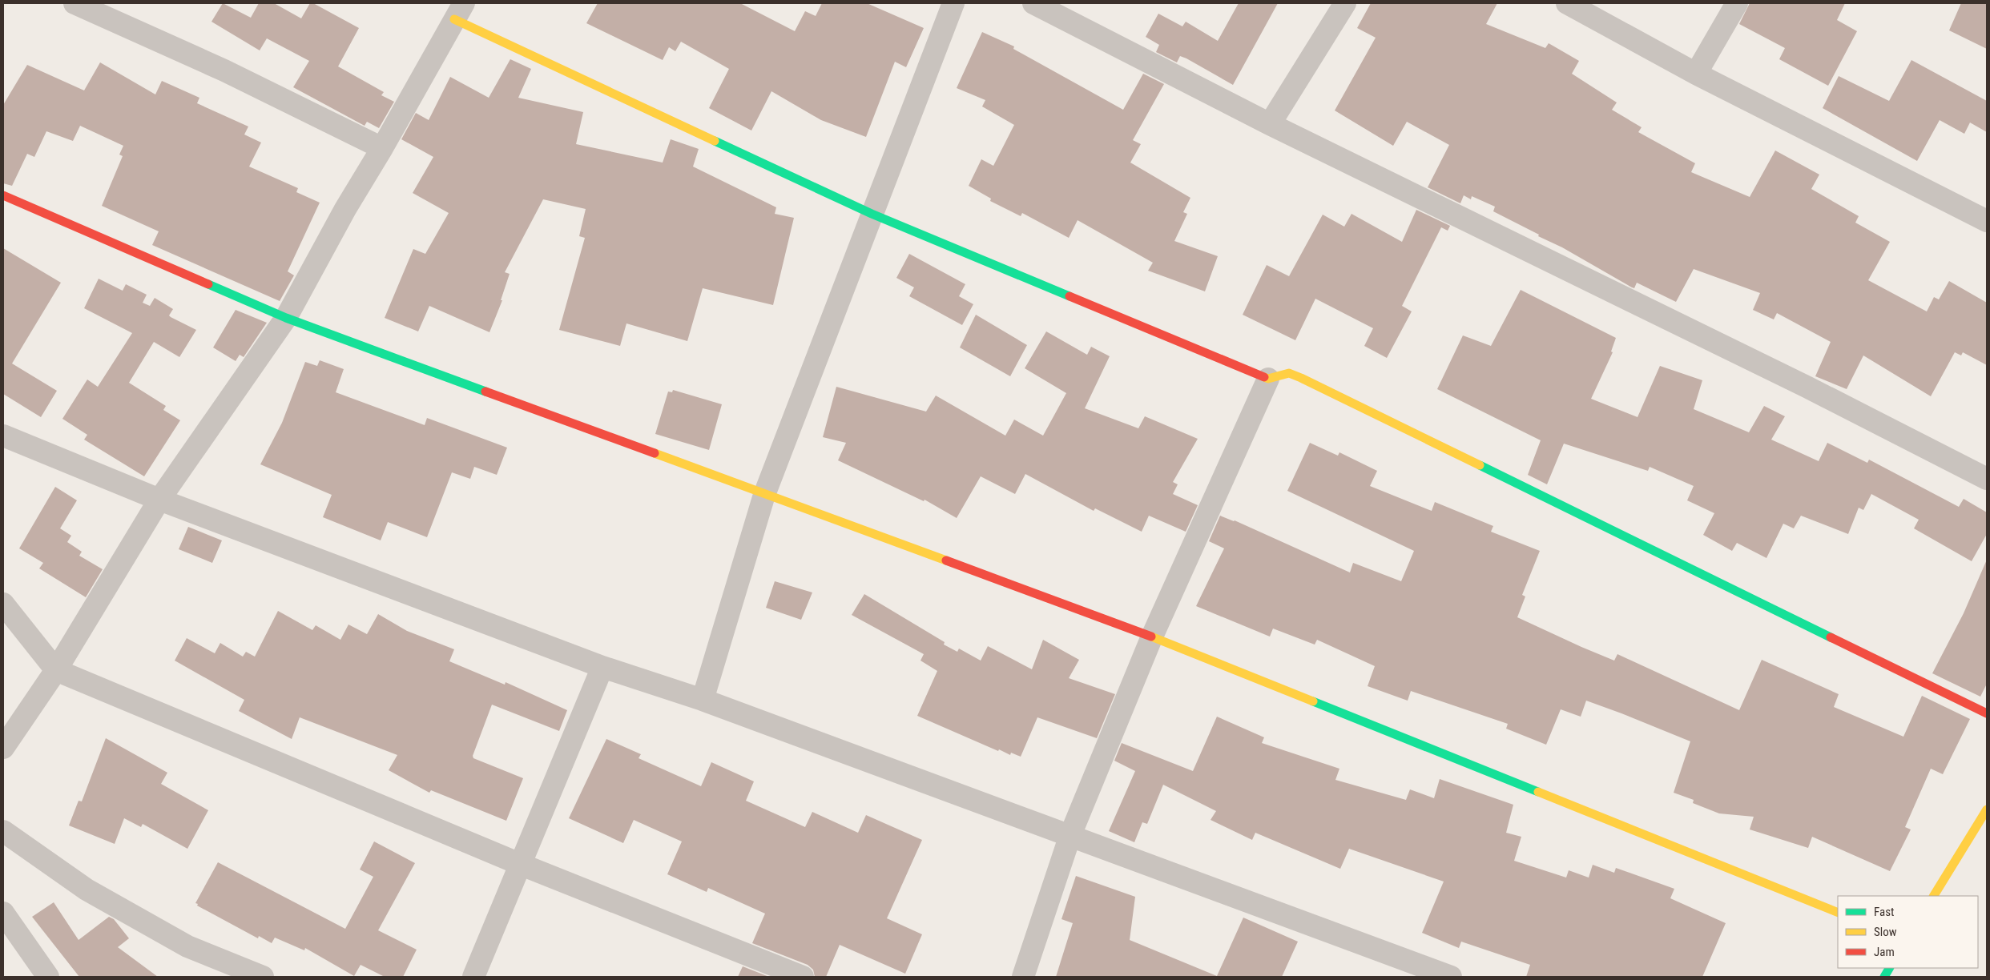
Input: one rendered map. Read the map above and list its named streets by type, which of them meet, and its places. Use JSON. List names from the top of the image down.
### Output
{
  "legend": ["Fast", "Slow", "Jam"]
}
